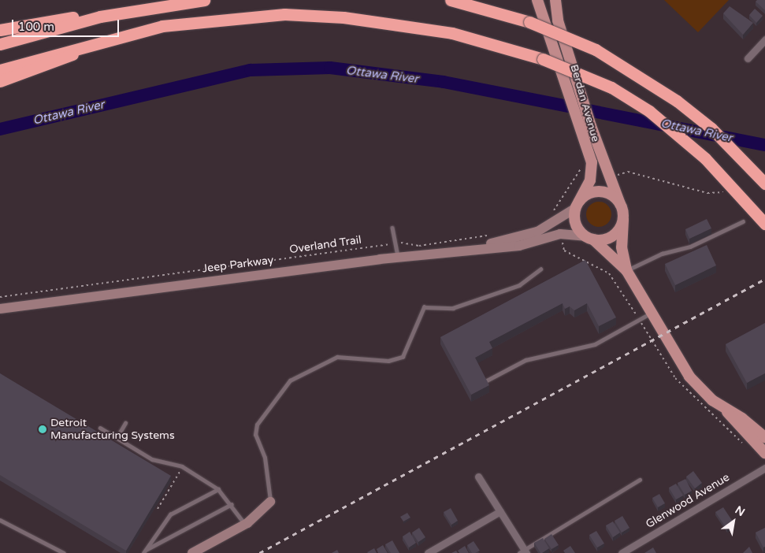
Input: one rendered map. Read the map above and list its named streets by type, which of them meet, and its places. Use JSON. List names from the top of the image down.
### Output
{
  "streets": {
    "main road": ["Berdan Avenue"],
    "street": ["Jeep Parkway", "Glenwood Avenue"],
    "path": ["Overland Trail"]
  },
  "crossings": [
    ["Berdan Avenue", "Jeep Parkway"]
  ],
  "water": ["Ottawa River"],
  "places": ["Detroit Manufacturing Systems"],
  "scale_bar": "100 m",
  "north": "top right"
}
